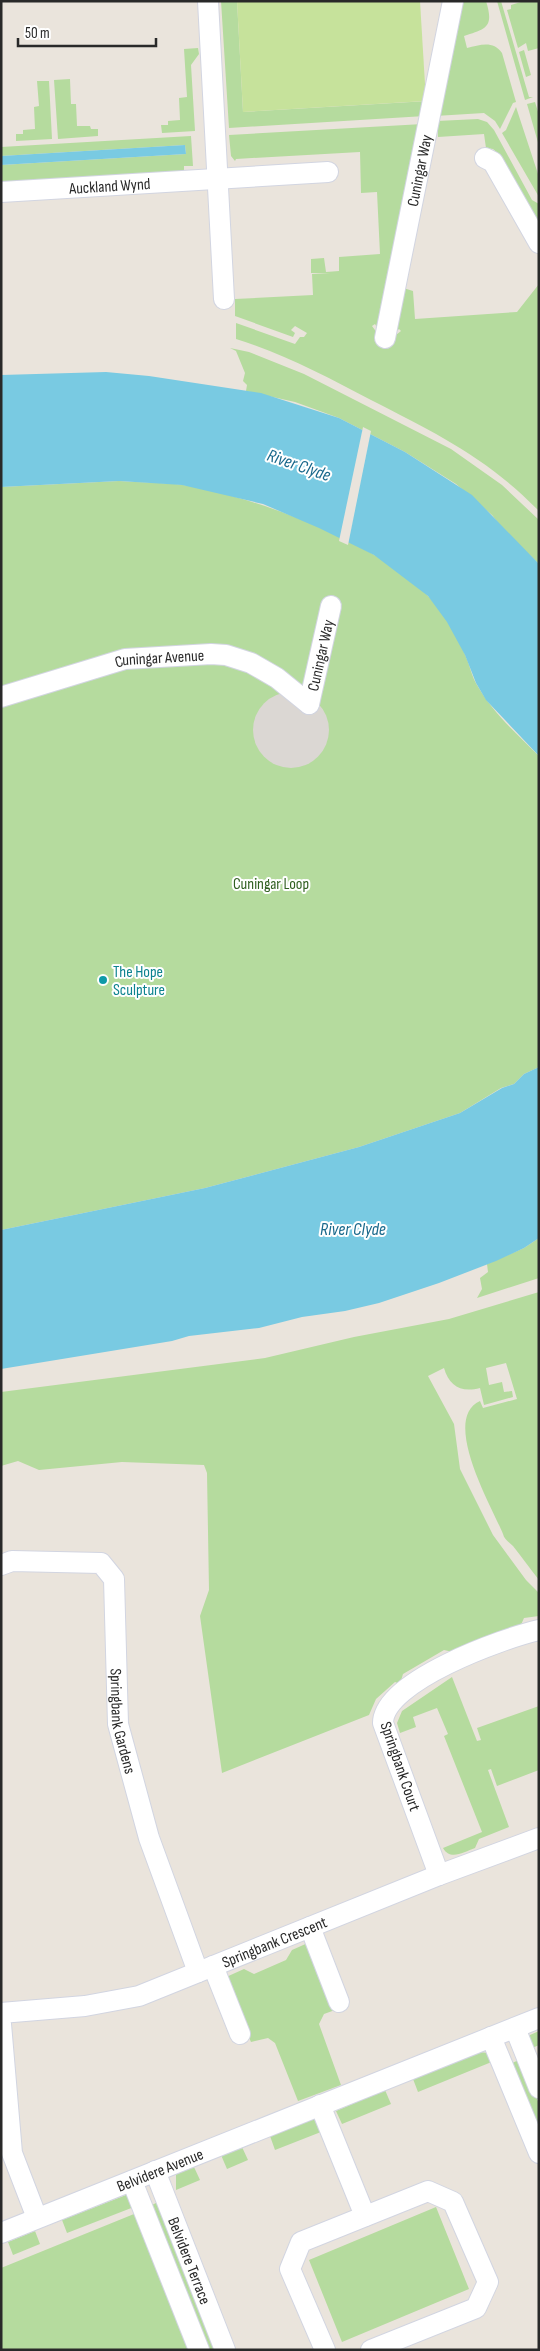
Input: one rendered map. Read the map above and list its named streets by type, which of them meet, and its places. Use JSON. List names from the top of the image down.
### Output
{
  "streets": {
    "street": [
      "Cuningar Way",
      "Auckland Wynd",
      "Cuningar Avenue",
      "Springbank Gardens",
      "Springbank Court",
      "Springbank Crescent",
      "Belvidere Avenue",
      "Belvidere Terrace"
    ]
  },
  "crossings": [
    ["Cuningar Way", "Cuningar Avenue"],
    ["Springbank Gardens", "Springbank Crescent"],
    ["Springbank Court", "Springbank Crescent"],
    ["Belvidere Avenue", "Belvidere Terrace"]
  ],
  "water": ["River Clyde"],
  "parks": ["Cuningar Loop"],
  "places": ["The Hope Sculpture"],
  "scale_bar": "50 m"
}
